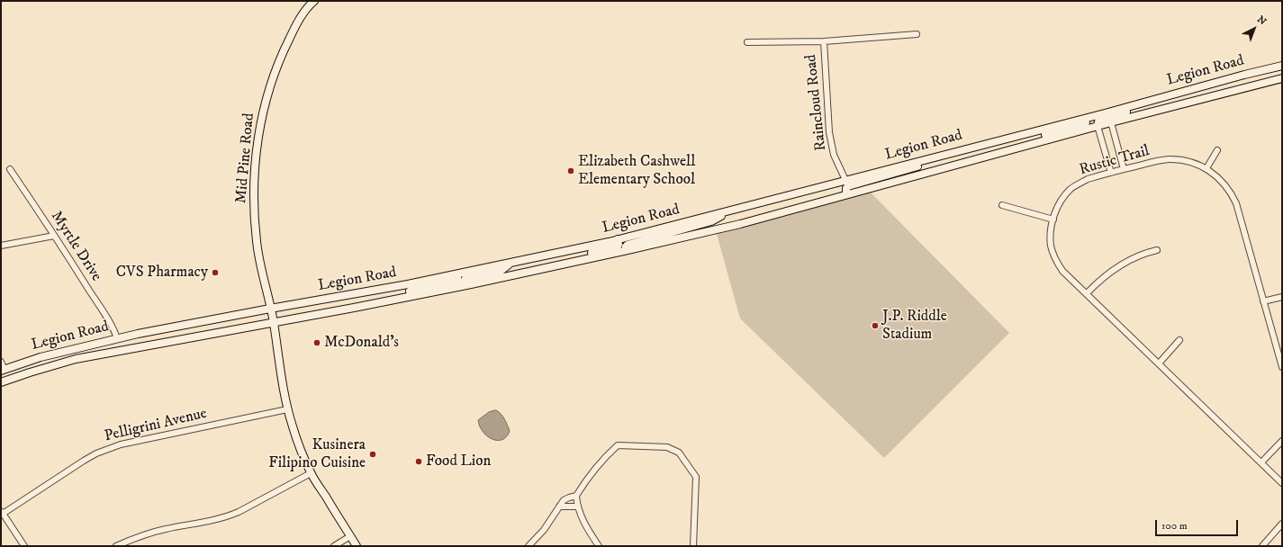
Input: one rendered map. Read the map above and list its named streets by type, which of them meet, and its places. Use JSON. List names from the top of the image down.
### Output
{
  "streets": {
    "main road": ["Legion Road", "Mid Pine Road"],
    "street": [
      "Raincloud Road",
      "Rustic Trail",
      "Myrtle Drive",
      "Pelligrini Avenue"
    ]
  },
  "crossings": [
    ["Legion Road", "Raincloud Road"],
    ["Legion Road", "Mid Pine Road"],
    ["Legion Road", "Myrtle Drive"],
    ["Mid Pine Road", "Pelligrini Avenue"]
  ],
  "places": [
    "Elizabeth Cashwell Elementary School",
    "CVS Pharmacy",
    "J.P. Riddle Stadium",
    "McDonald's",
    "Kusinera Filipino Cuisine",
    "Food Lion"
  ],
  "scale_bar": "100 m",
  "north": "top right"
}
